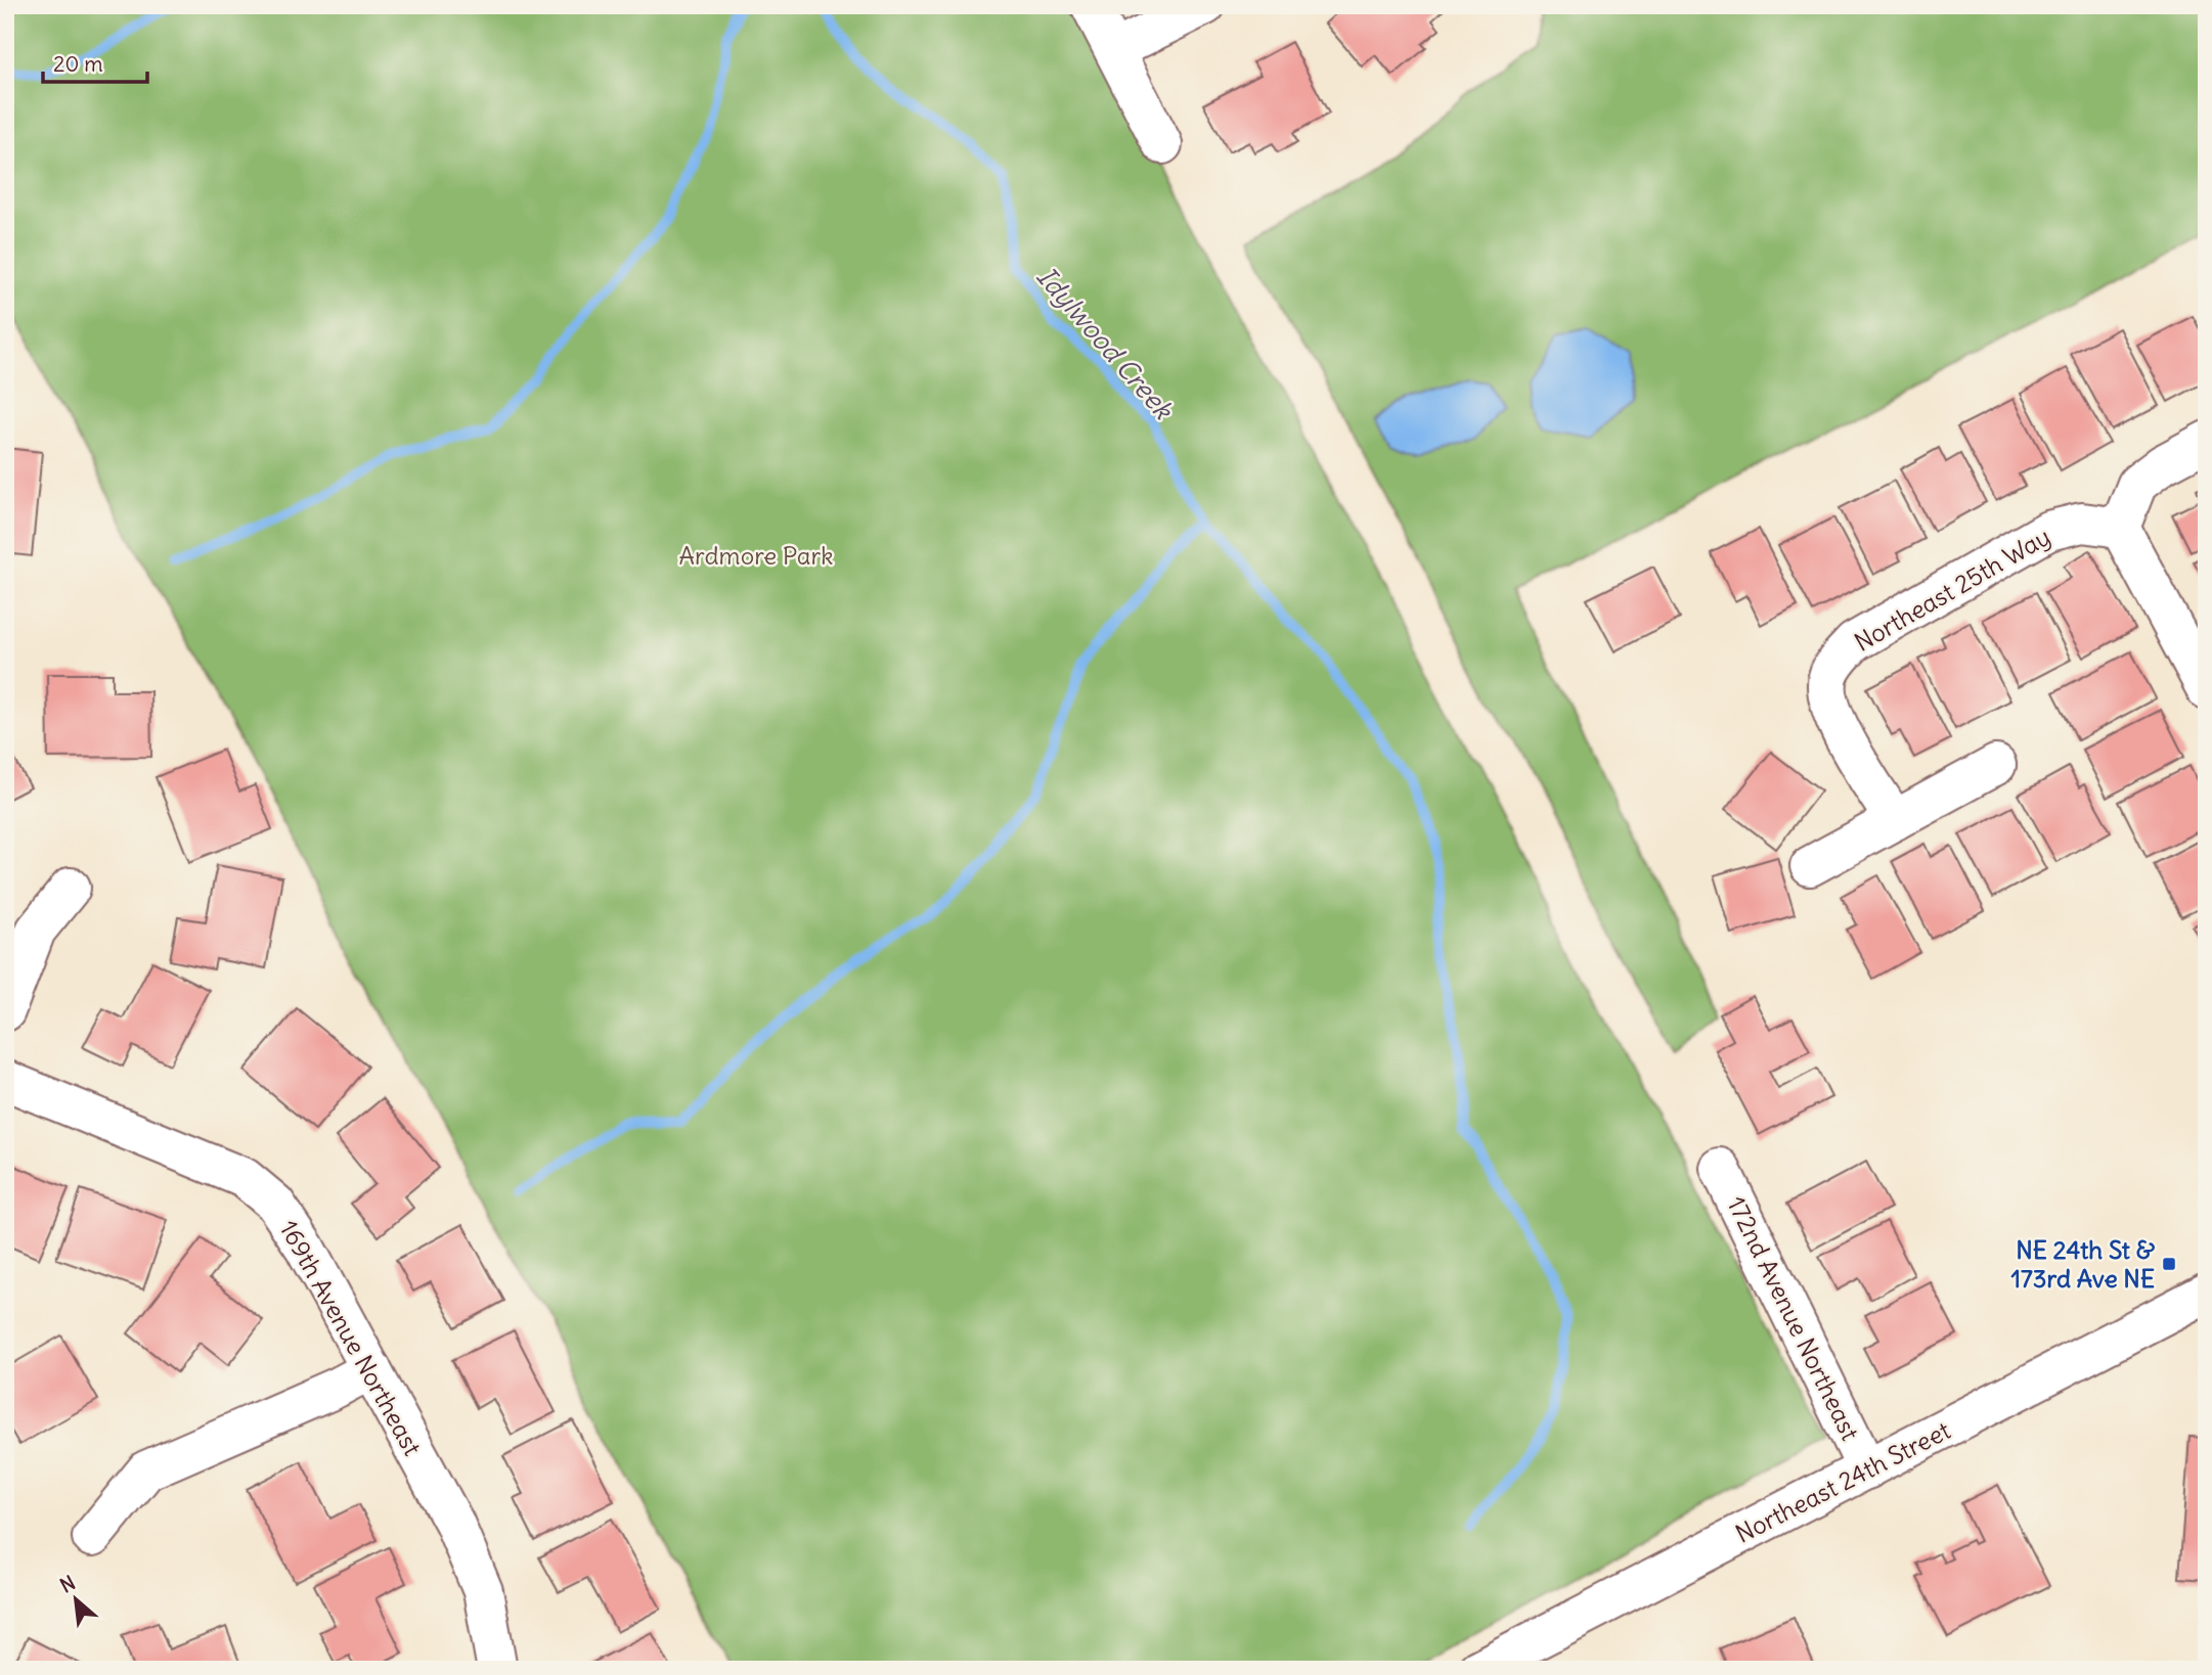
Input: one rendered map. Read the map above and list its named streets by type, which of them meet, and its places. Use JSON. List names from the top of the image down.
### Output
{
  "streets": {
    "street": [
      "Northeast 25th Way",
      "172nd Avenue Northeast",
      "169th Avenue Northeast",
      "Northeast 24th Street"
    ]
  },
  "crossings": [
    ["172nd Avenue Northeast", "Northeast 24th Street"]
  ],
  "water": ["Idylwood Creek"],
  "parks": ["Ardmore Park"],
  "places": {
    "transit": ["NE 24th St & 173rd Ave NE"]
  },
  "scale_bar": "20 m",
  "north": "top left"
}
